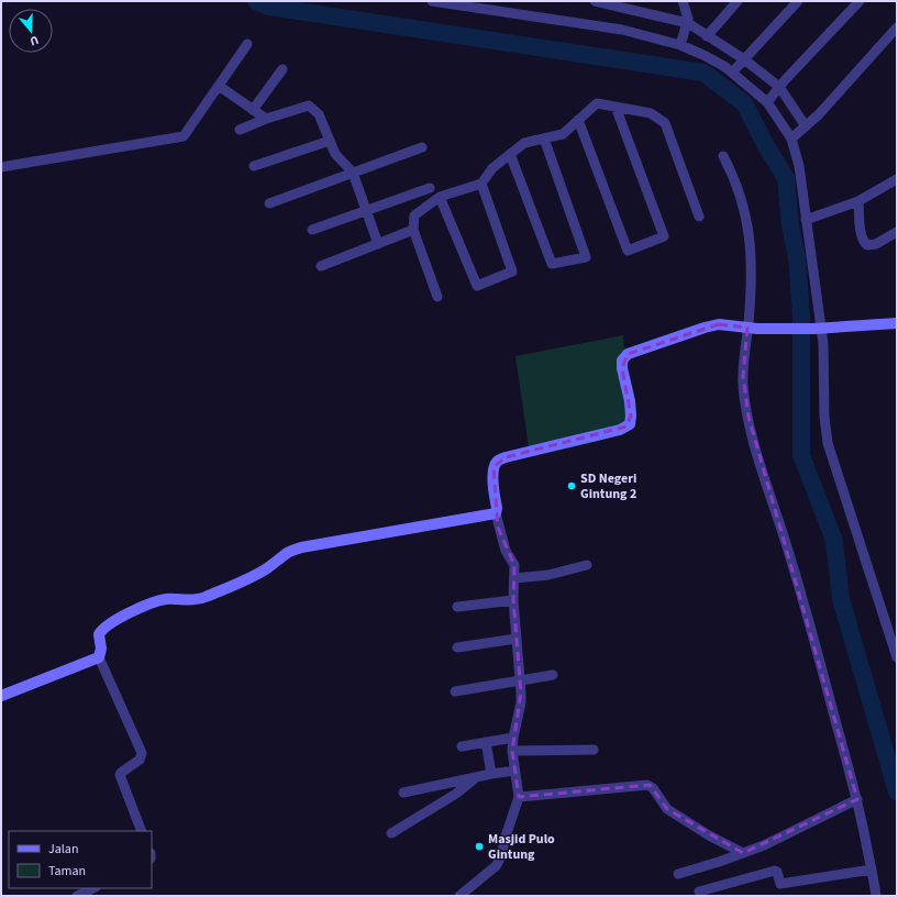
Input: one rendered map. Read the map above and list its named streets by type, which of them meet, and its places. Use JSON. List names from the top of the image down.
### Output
{
  "places": ["SD Negeri Gintung 2", "Masjid Pulo Gintung"],
  "legend": ["Jalan", "Taman"],
  "north": "bottom"
}
